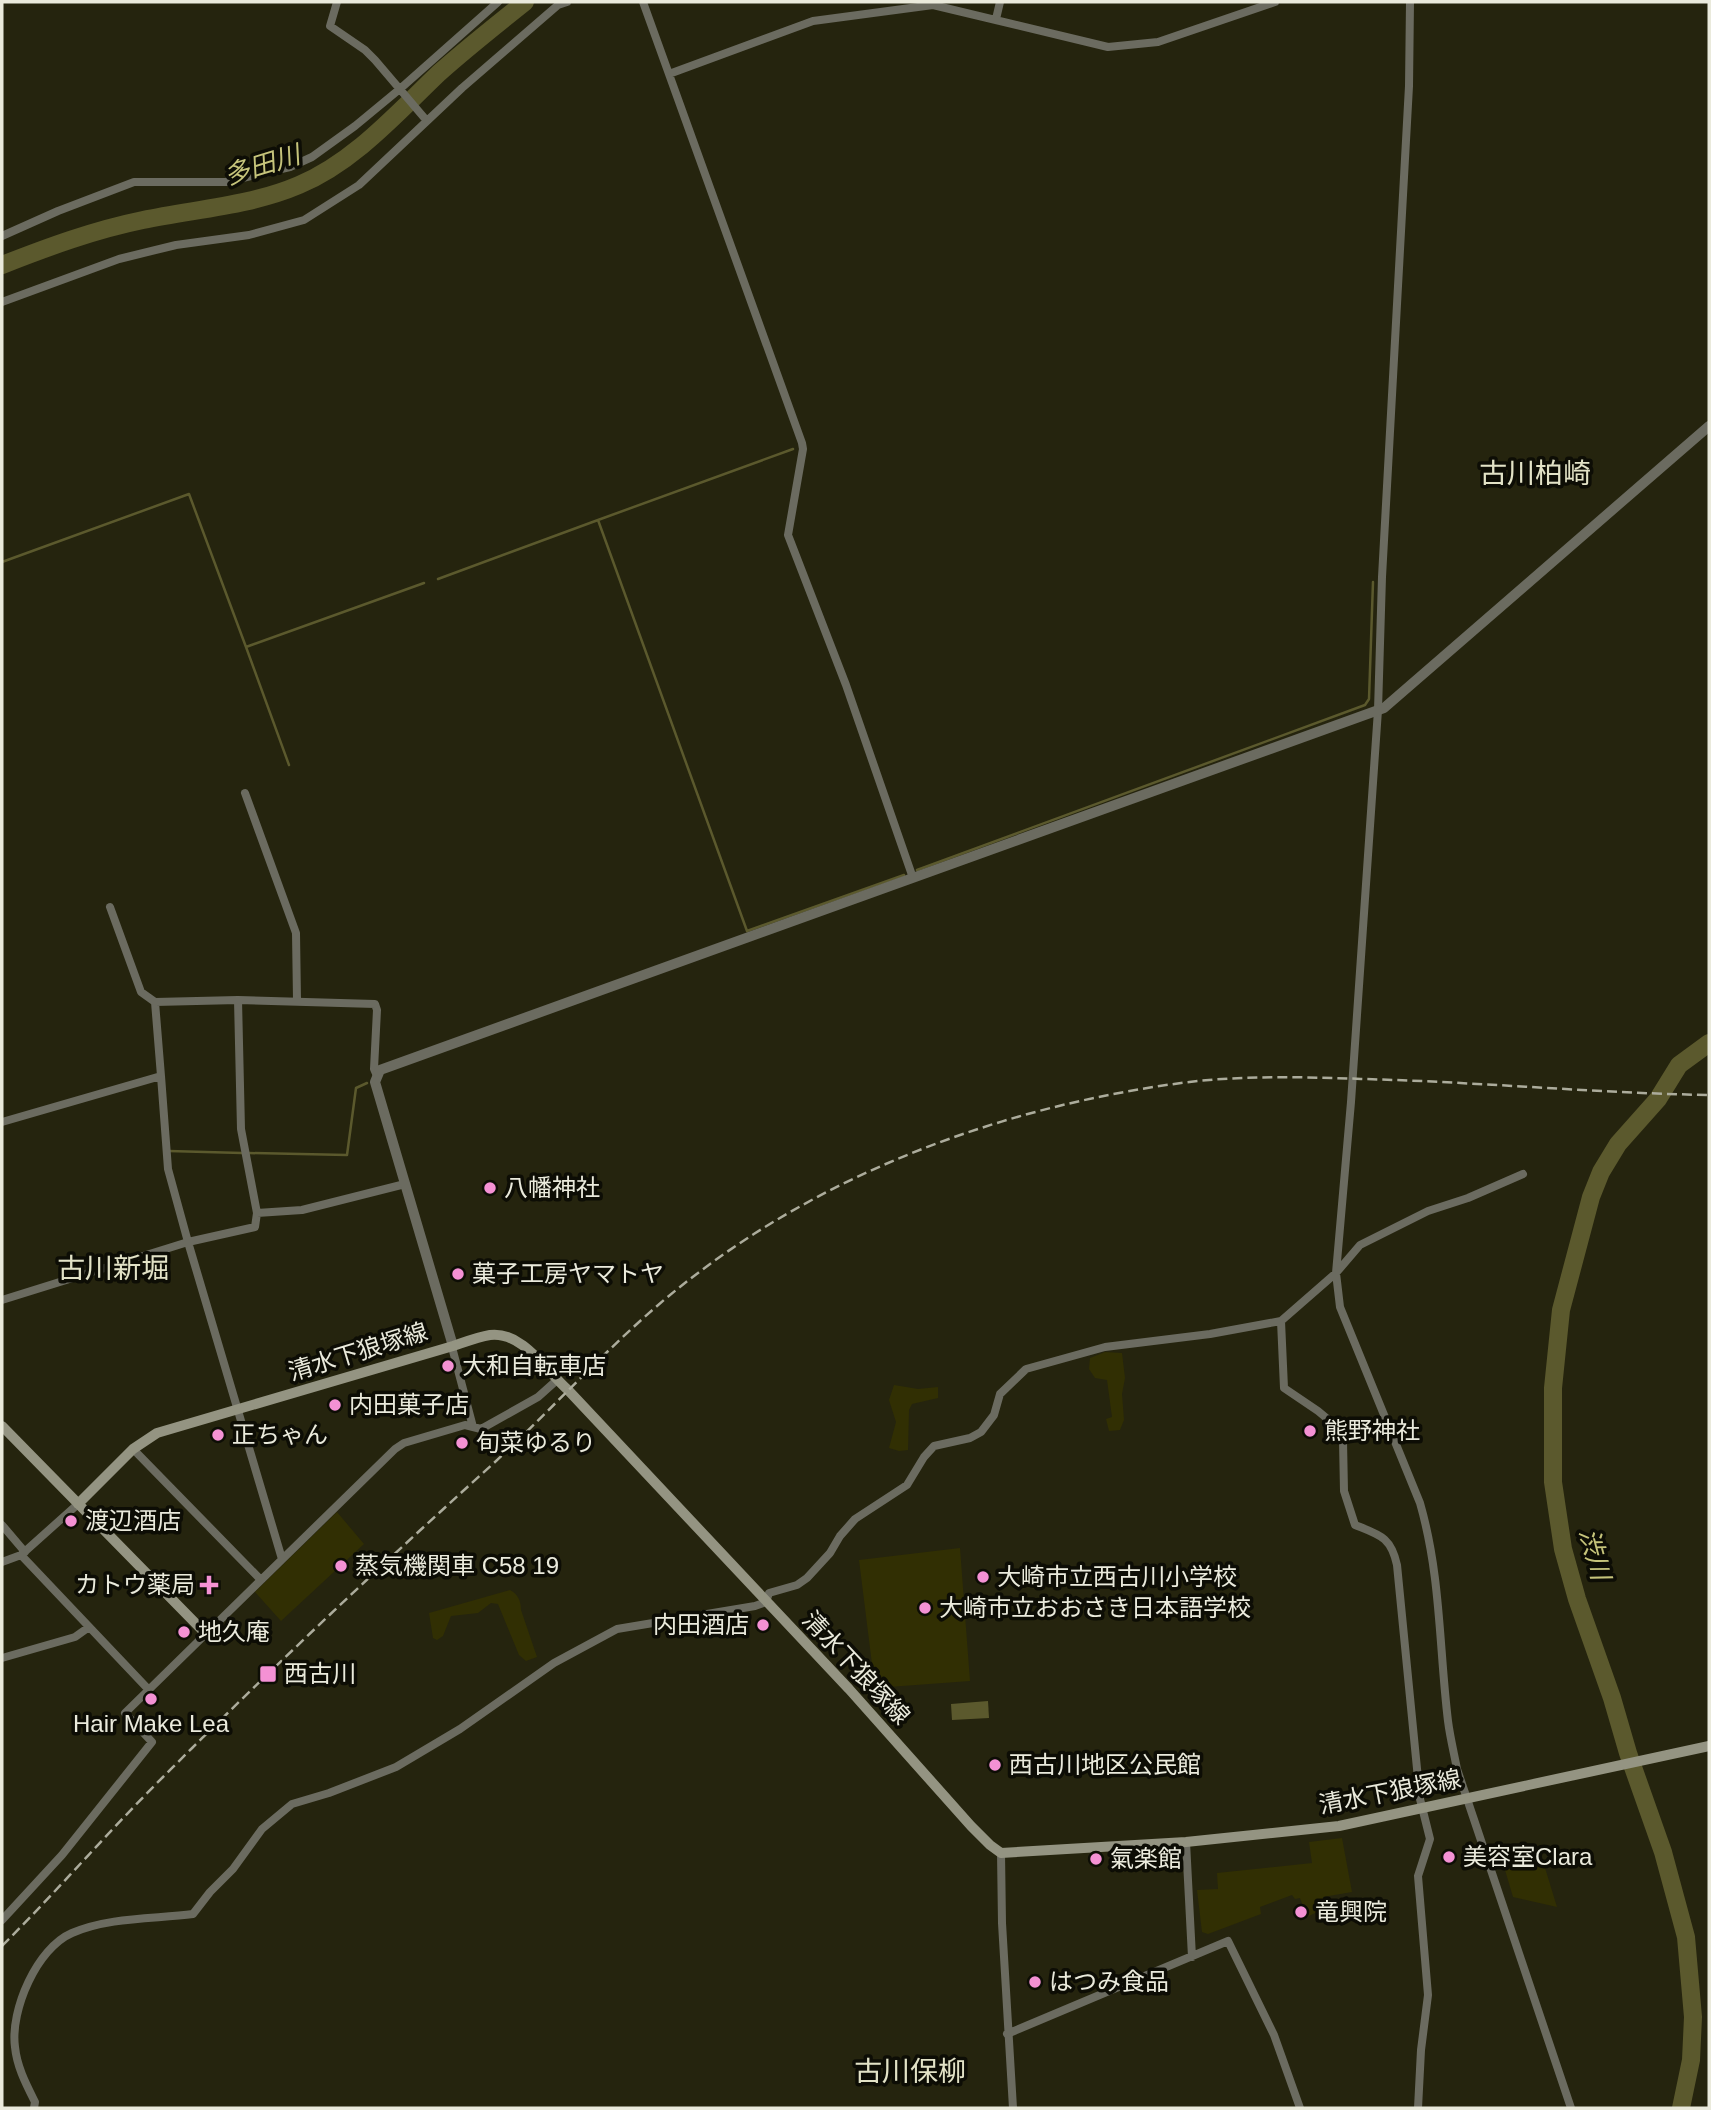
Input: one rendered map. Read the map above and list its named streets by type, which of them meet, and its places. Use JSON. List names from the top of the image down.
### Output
{
  "streets": {
    "main road": ["清水下狼塚線"]
  },
  "districts": ["古川柏崎", "古川新堀", "古川保柳"],
  "water": ["多田川", "渋川"],
  "places": {
    "other": [
      "八幡神社",
      "菓子工房ヤマトヤ",
      "大和自転車店",
      "内田菓子店",
      "熊野神社",
      "正ちゃん",
      "旬菜ゆるり",
      "渡辺酒店",
      "蒸気機関車 C58 19",
      "大崎市立西古川小学校",
      "大崎市立おおさき日本語学校",
      "内田酒店",
      "地久庵",
      "Hair Make Lea",
      "西古川地区公民館",
      "美容室Clara",
      "氣楽館",
      "竜興院",
      "はつみ食品"
    ],
    "health": ["カトウ薬局"],
    "transit": ["西古川"]
  }
}
